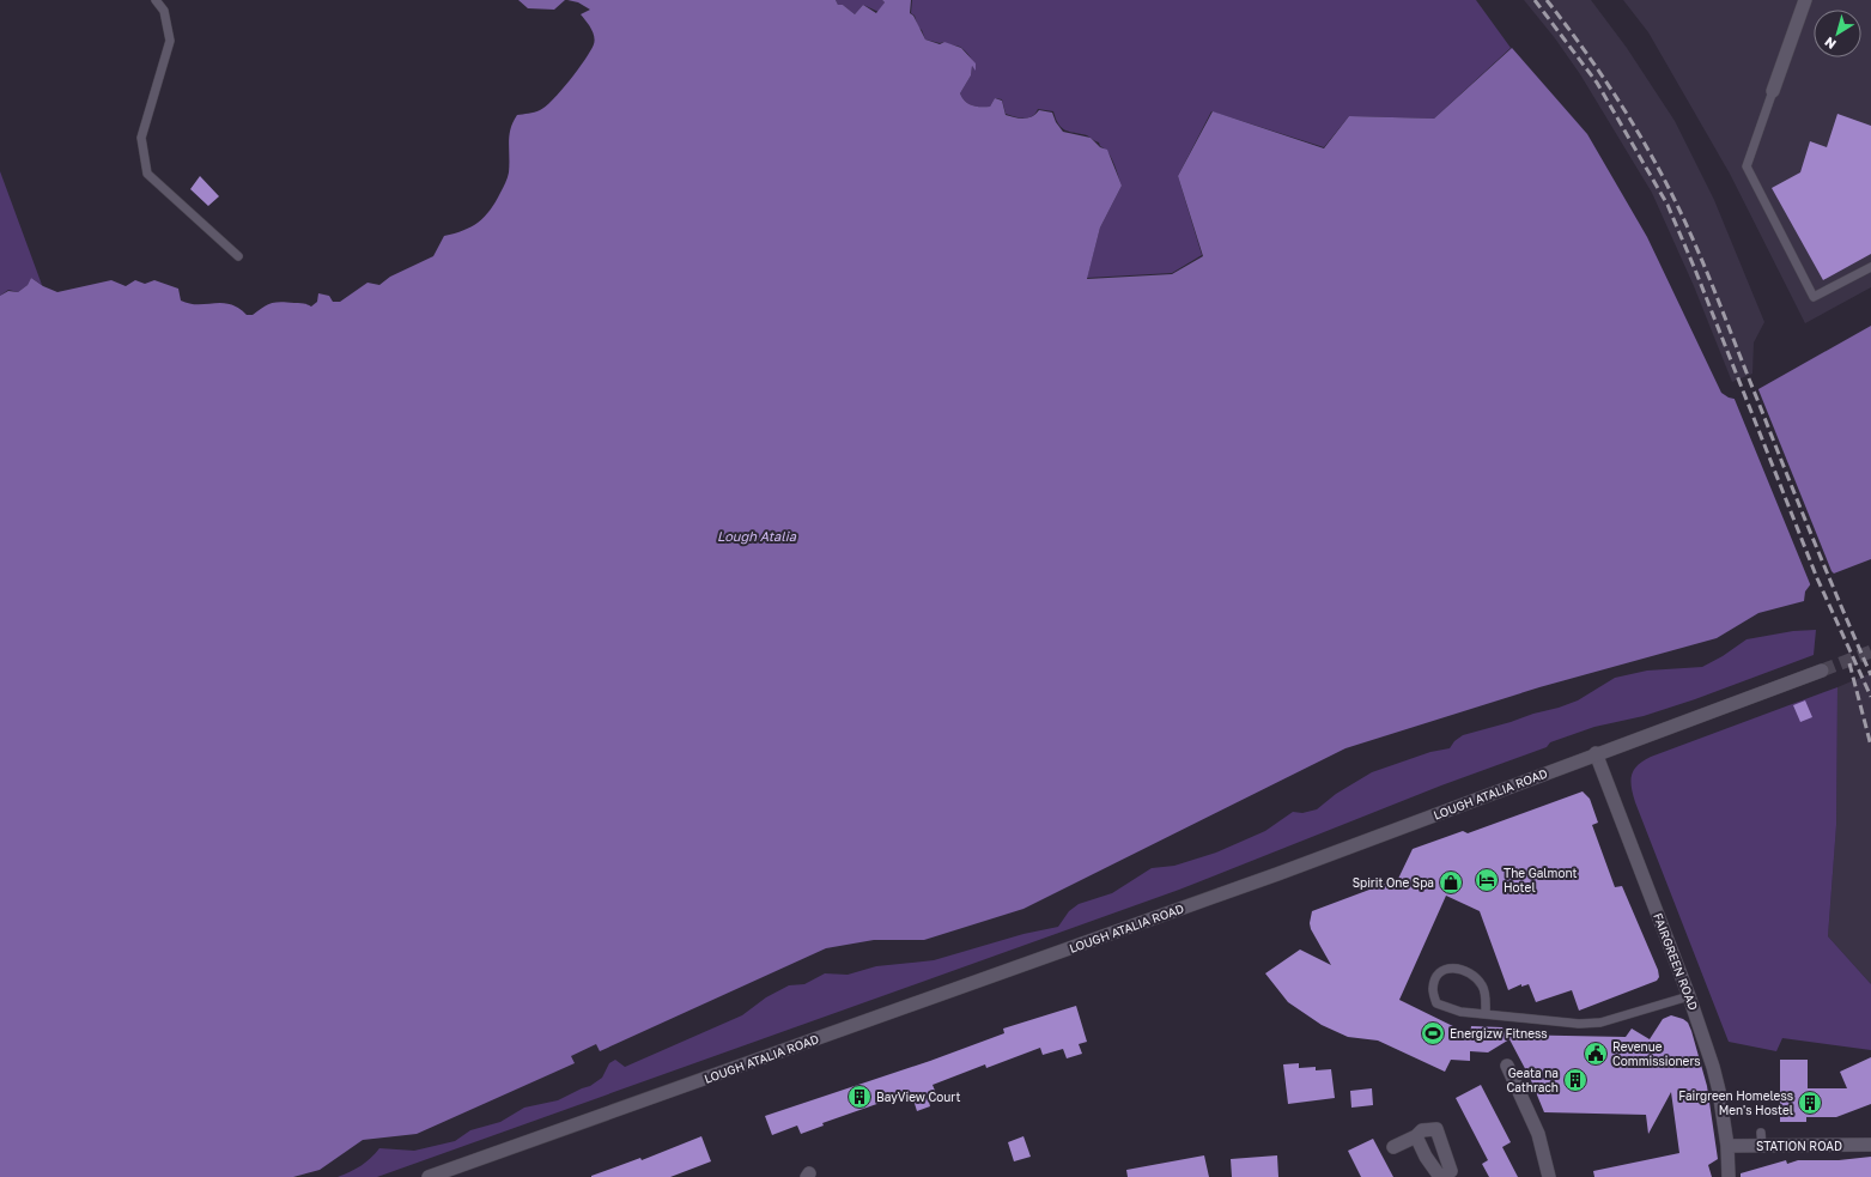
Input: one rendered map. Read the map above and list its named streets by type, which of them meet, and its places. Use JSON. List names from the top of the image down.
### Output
{
  "streets": {
    "street": ["LOUGH ATALIA ROAD", "FAIRGREEN ROAD", "STATION ROAD"]
  },
  "crossings": [
    ["LOUGH ATALIA ROAD", "FAIRGREEN ROAD"],
    ["FAIRGREEN ROAD", "STATION ROAD"]
  ],
  "water": ["Lough Atalia"],
  "places": {
    "hotel": ["The Galmont Hotel"],
    "shop": ["Spirit One Spa"],
    "sports": ["Energizw Fitness"],
    "public building": ["Revenue Commissioners"],
    "building": ["Geata na Cathrach", "BayView Court", "Fairgreen Homeless Men's Hostel"]
  },
  "north": "bottom left"
}
